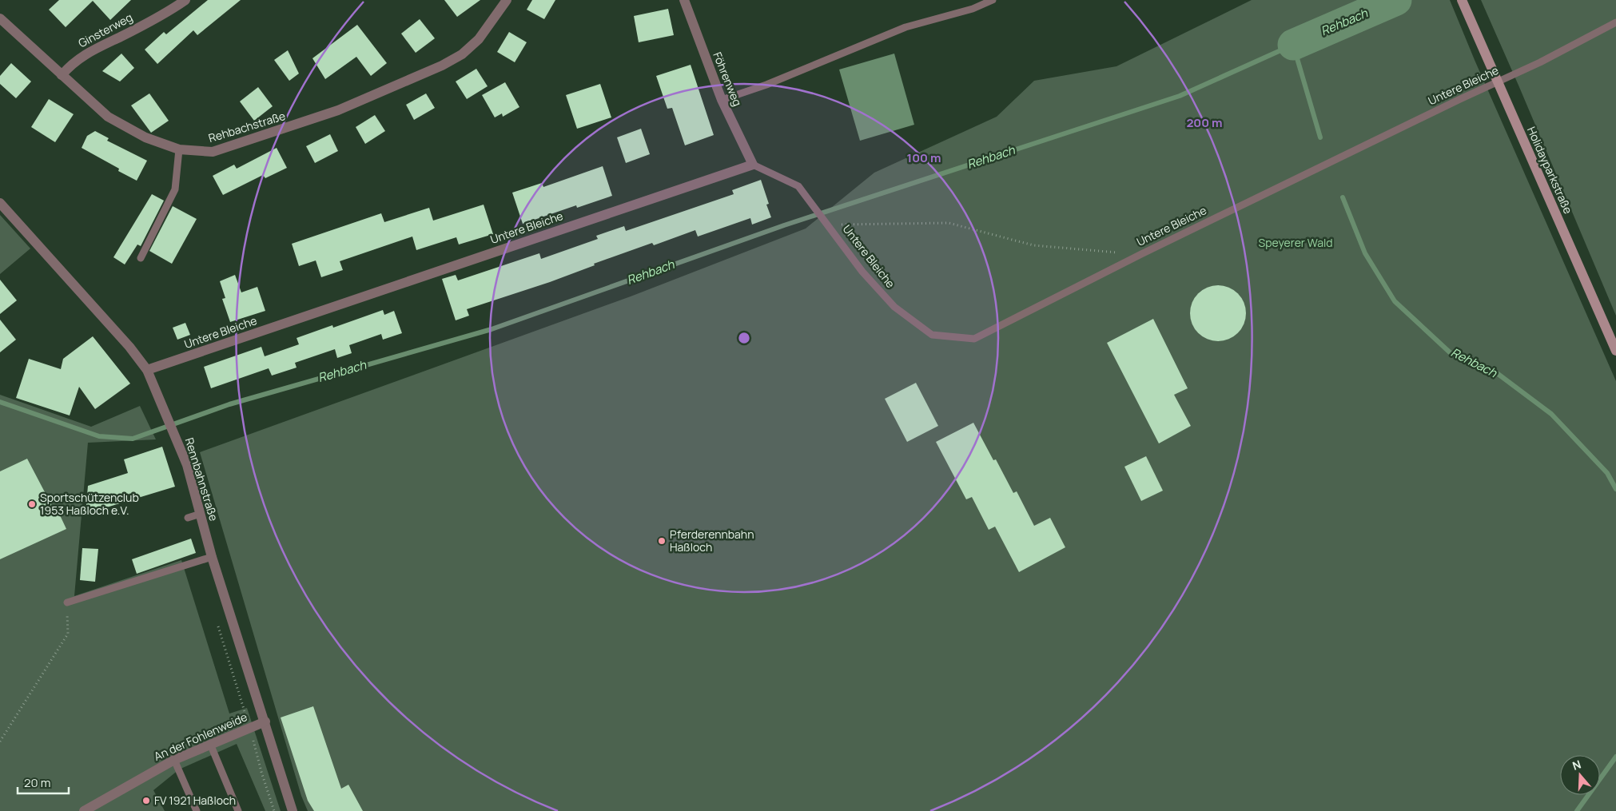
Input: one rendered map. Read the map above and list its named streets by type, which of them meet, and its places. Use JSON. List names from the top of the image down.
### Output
{
  "streets": {
    "main road": ["Holidayparkstraße"],
    "street": [
      "Ginsterweg",
      "Föhrenweg",
      "Untere Bleiche",
      "Rehbachstraße",
      "Rennbahnstraße",
      "An der Fohlenweide"
    ]
  },
  "crossings": [
    ["Ginsterweg", "Rehbachstraße"],
    ["Föhrenweg", "Untere Bleiche"],
    ["Untere Bleiche", "Rennbahnstraße"],
    ["Rennbahnstraße", "An der Fohlenweide"]
  ],
  "water": ["Rehbach"],
  "parks": ["Speyerer Wald"],
  "places": ["Sportschützenclub 1953 Haßloch e.V.", "Pferderennbahn Haßloch", "FV 1921 Haßloch"],
  "scale_bar": "20 m",
  "north": "top",
  "rings": ["200 m", "100 m"]
}
